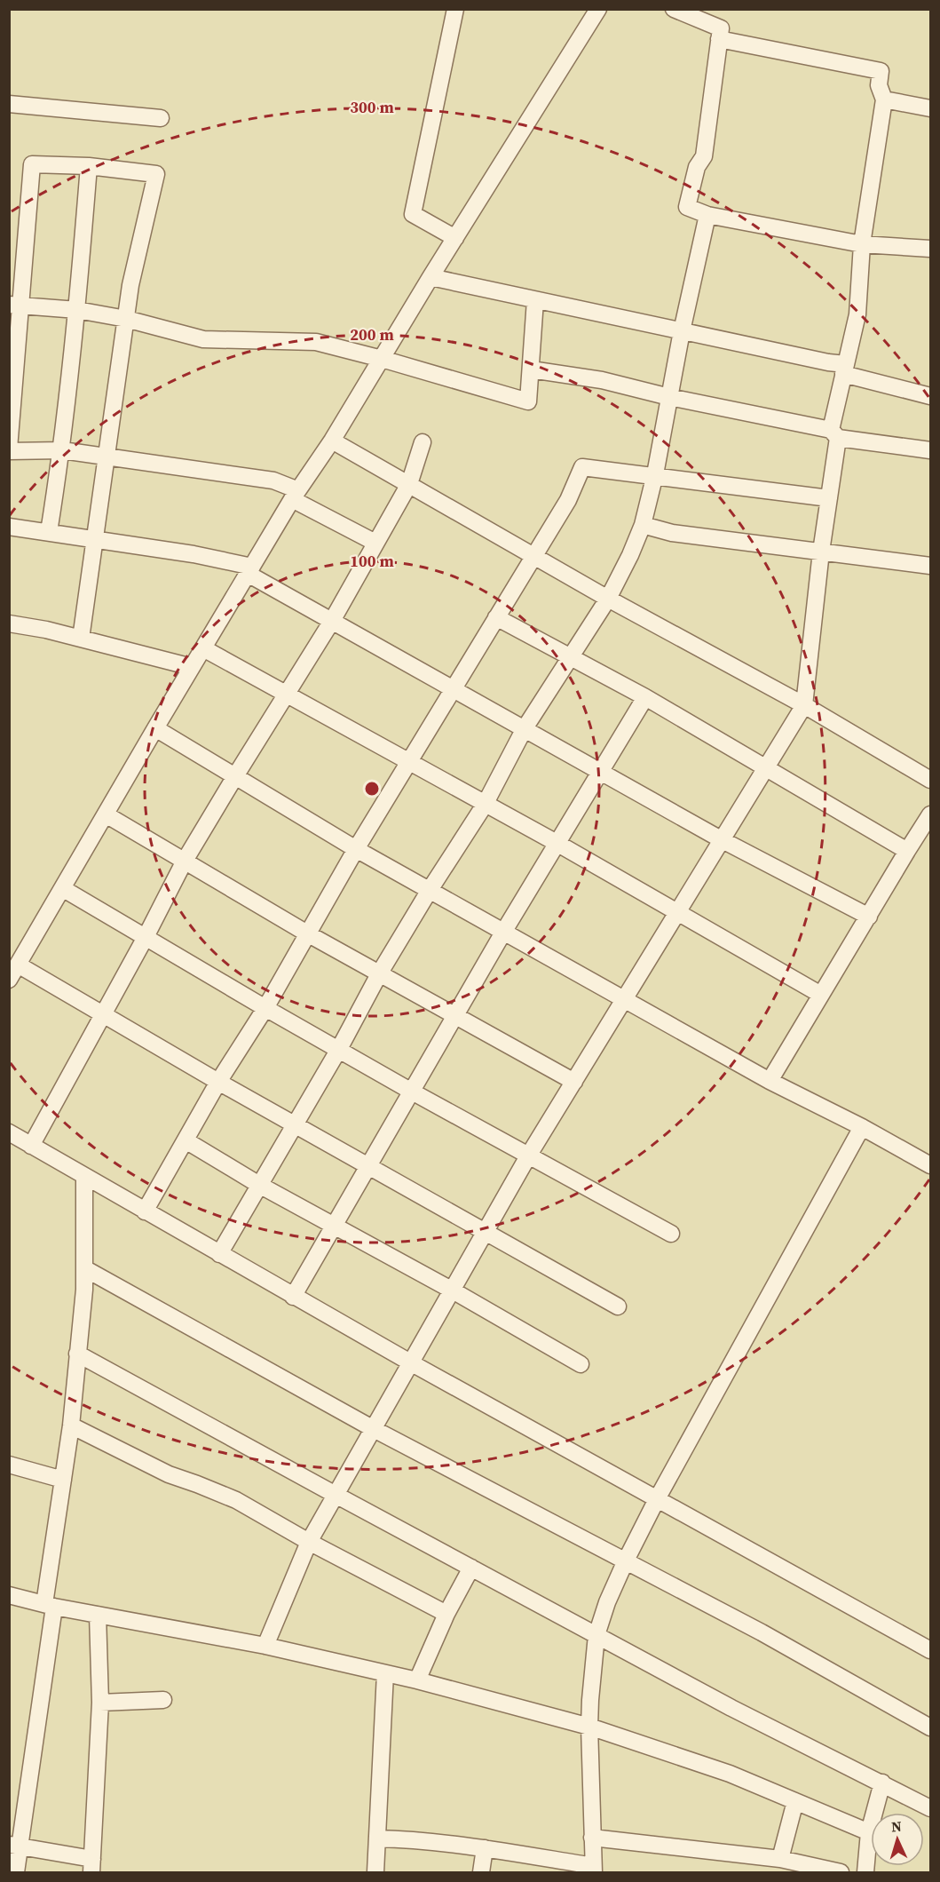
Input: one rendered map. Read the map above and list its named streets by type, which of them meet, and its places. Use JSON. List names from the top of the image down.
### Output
{
  "north": "top",
  "rings": ["300 m", "200 m", "100 m"]
}
